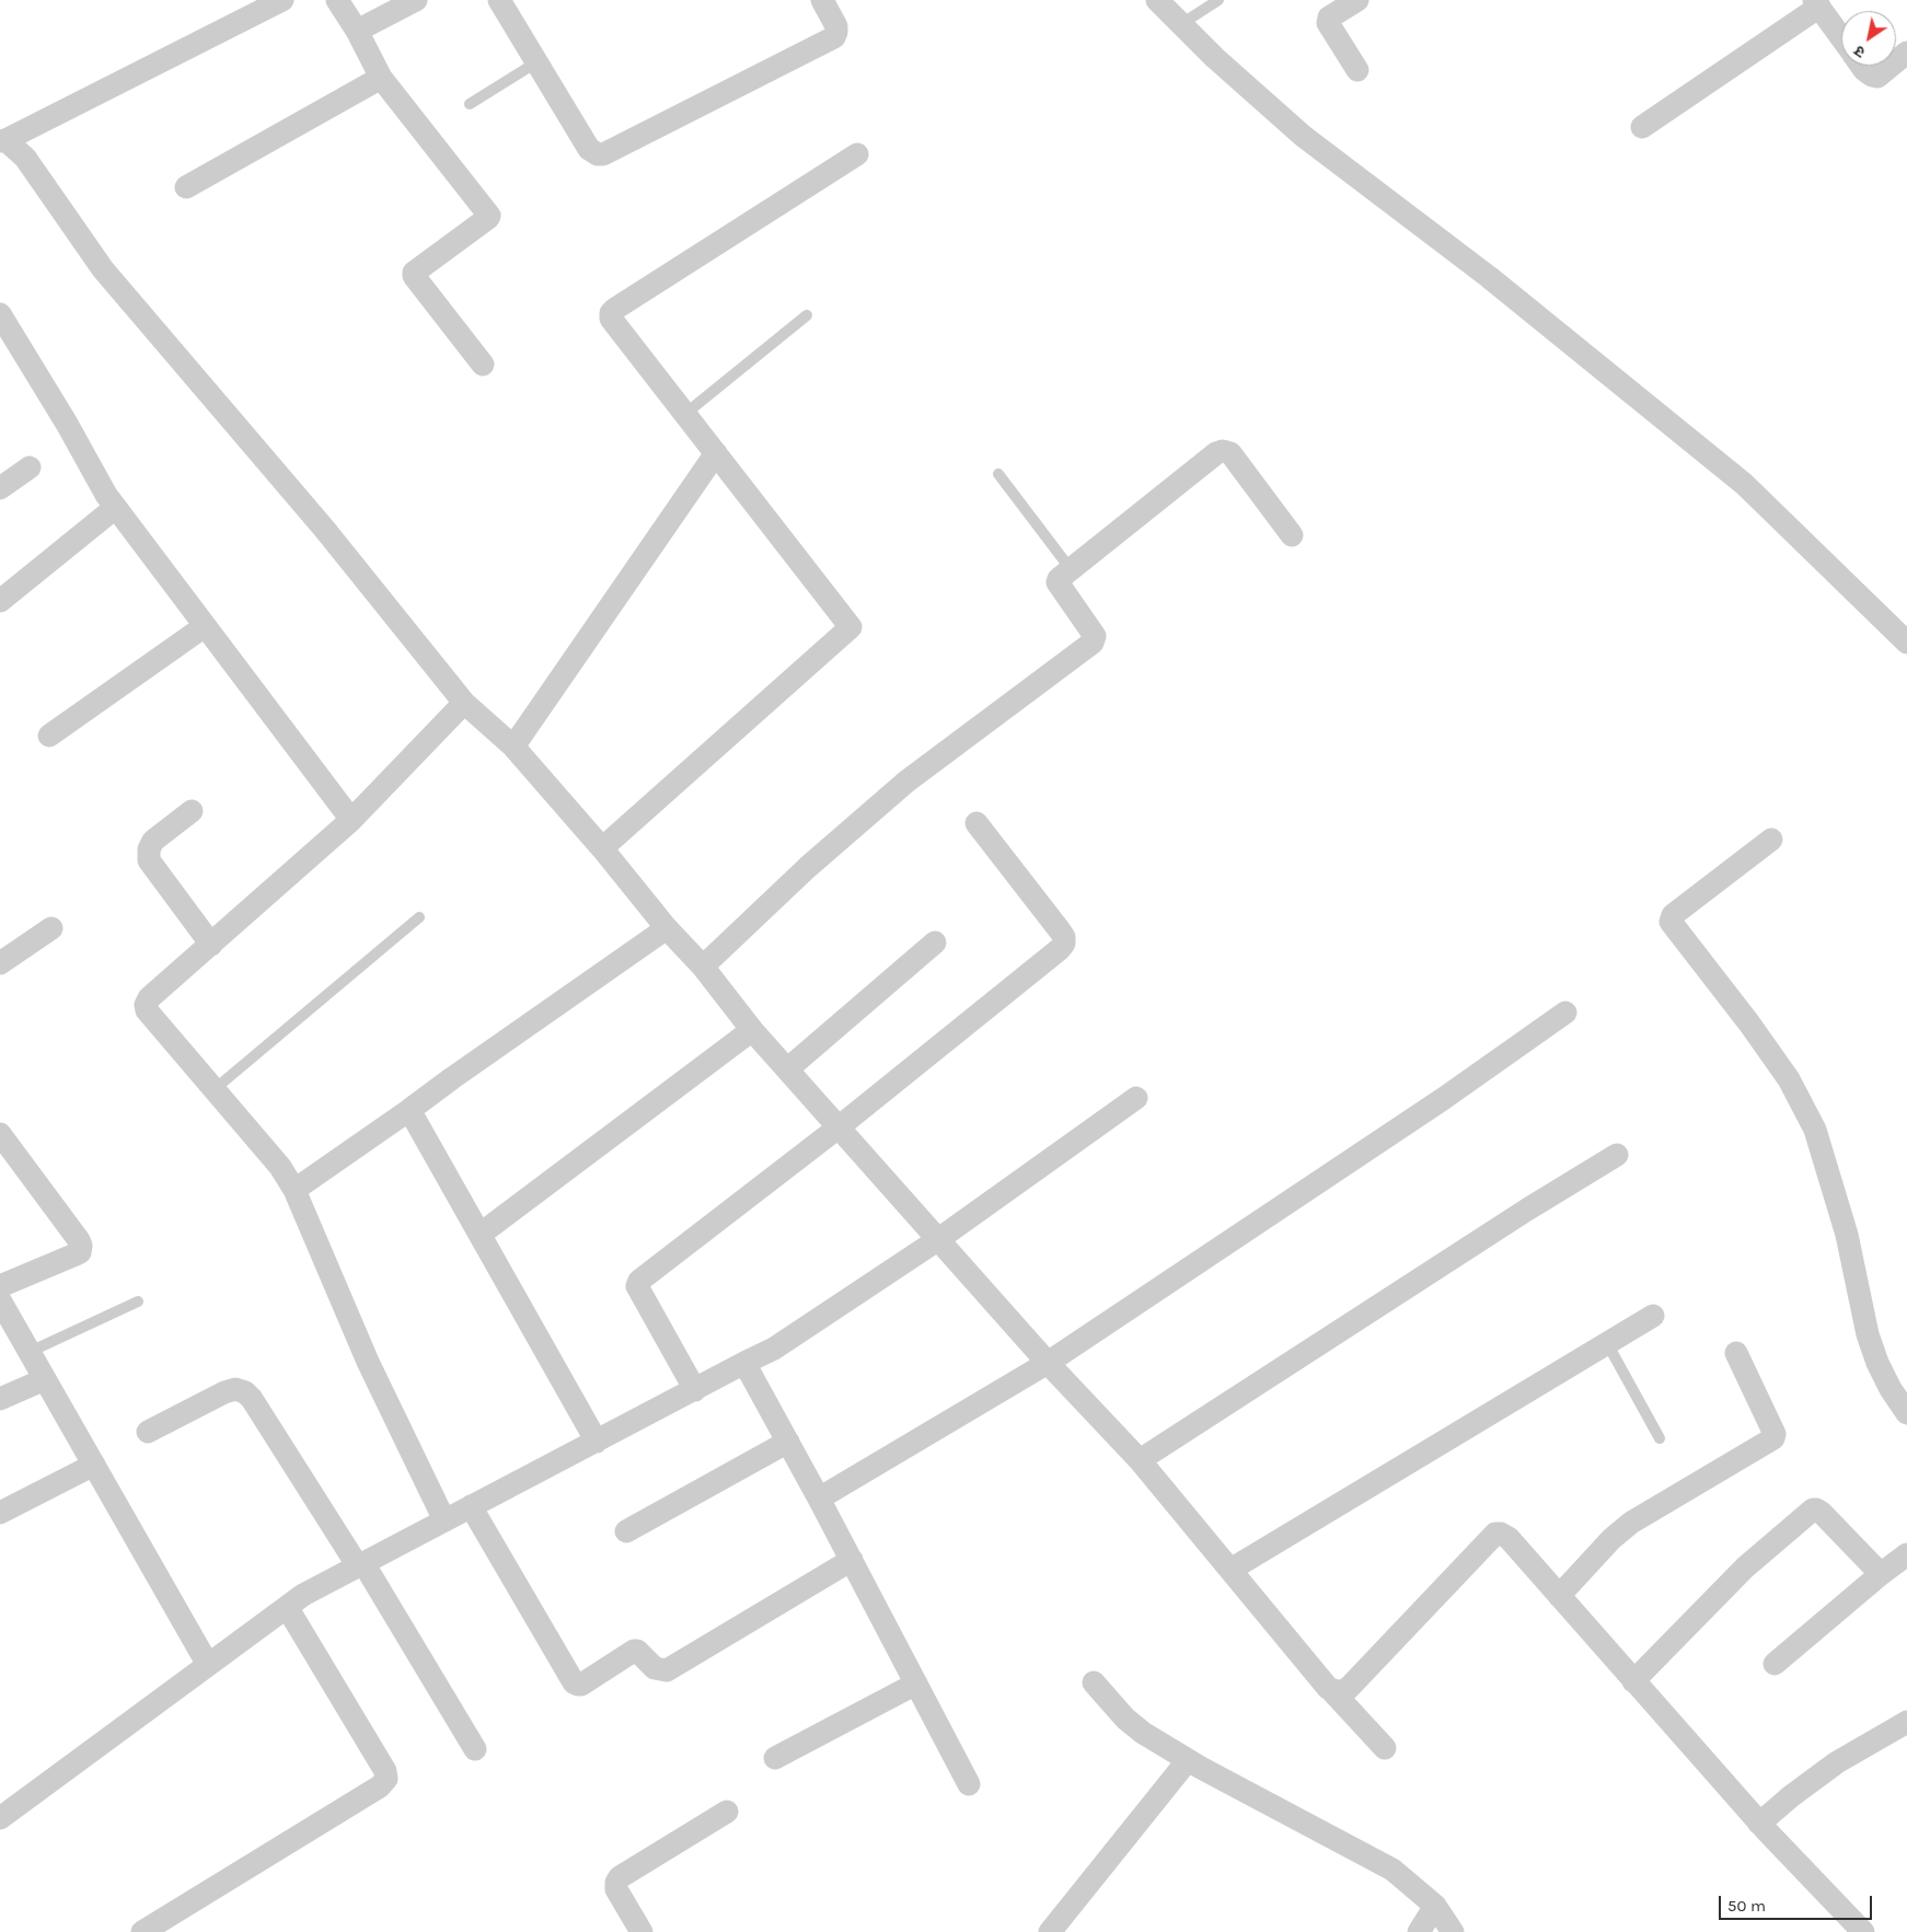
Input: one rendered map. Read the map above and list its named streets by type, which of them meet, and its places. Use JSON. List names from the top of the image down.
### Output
{
  "scale_bar": "50 m",
  "north": "bottom left"
}
